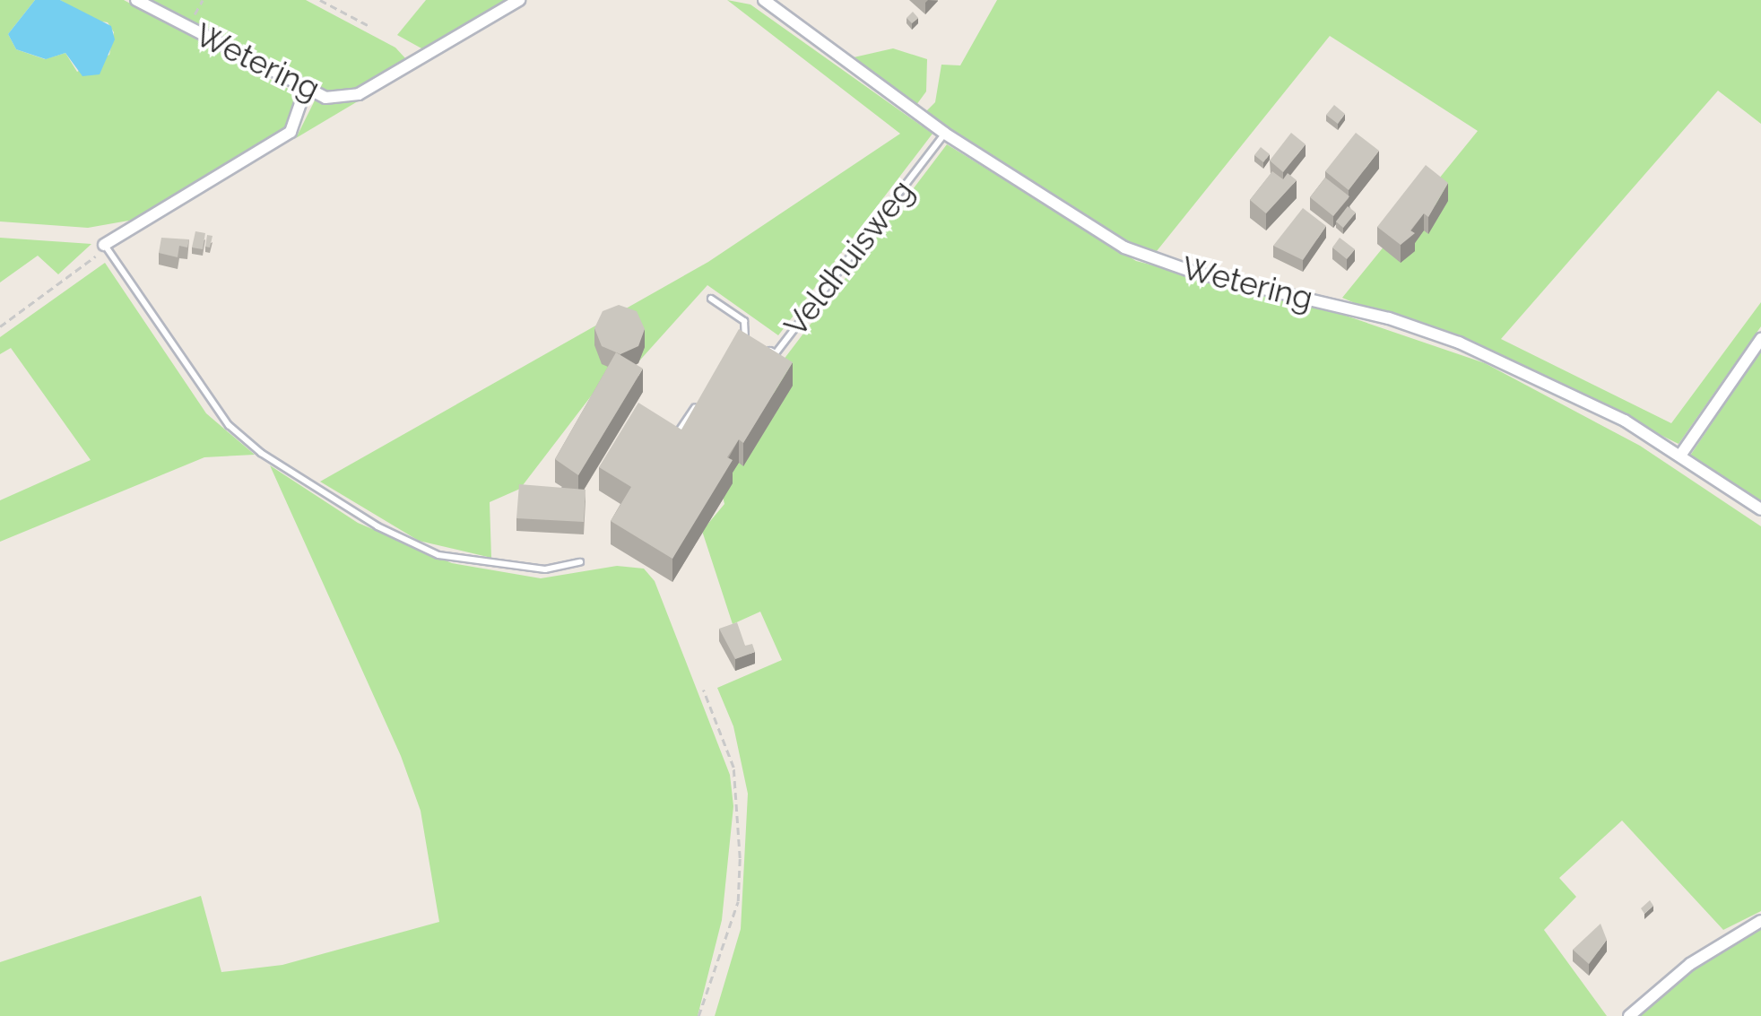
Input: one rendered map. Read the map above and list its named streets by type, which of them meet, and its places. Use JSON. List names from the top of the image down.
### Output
{
  "streets": {
    "street": ["Wetering"],
    "lane": ["Veldhuisweg"]
  },
  "crossings": [
    ["Wetering", "Veldhuisweg"]
  ]
}
